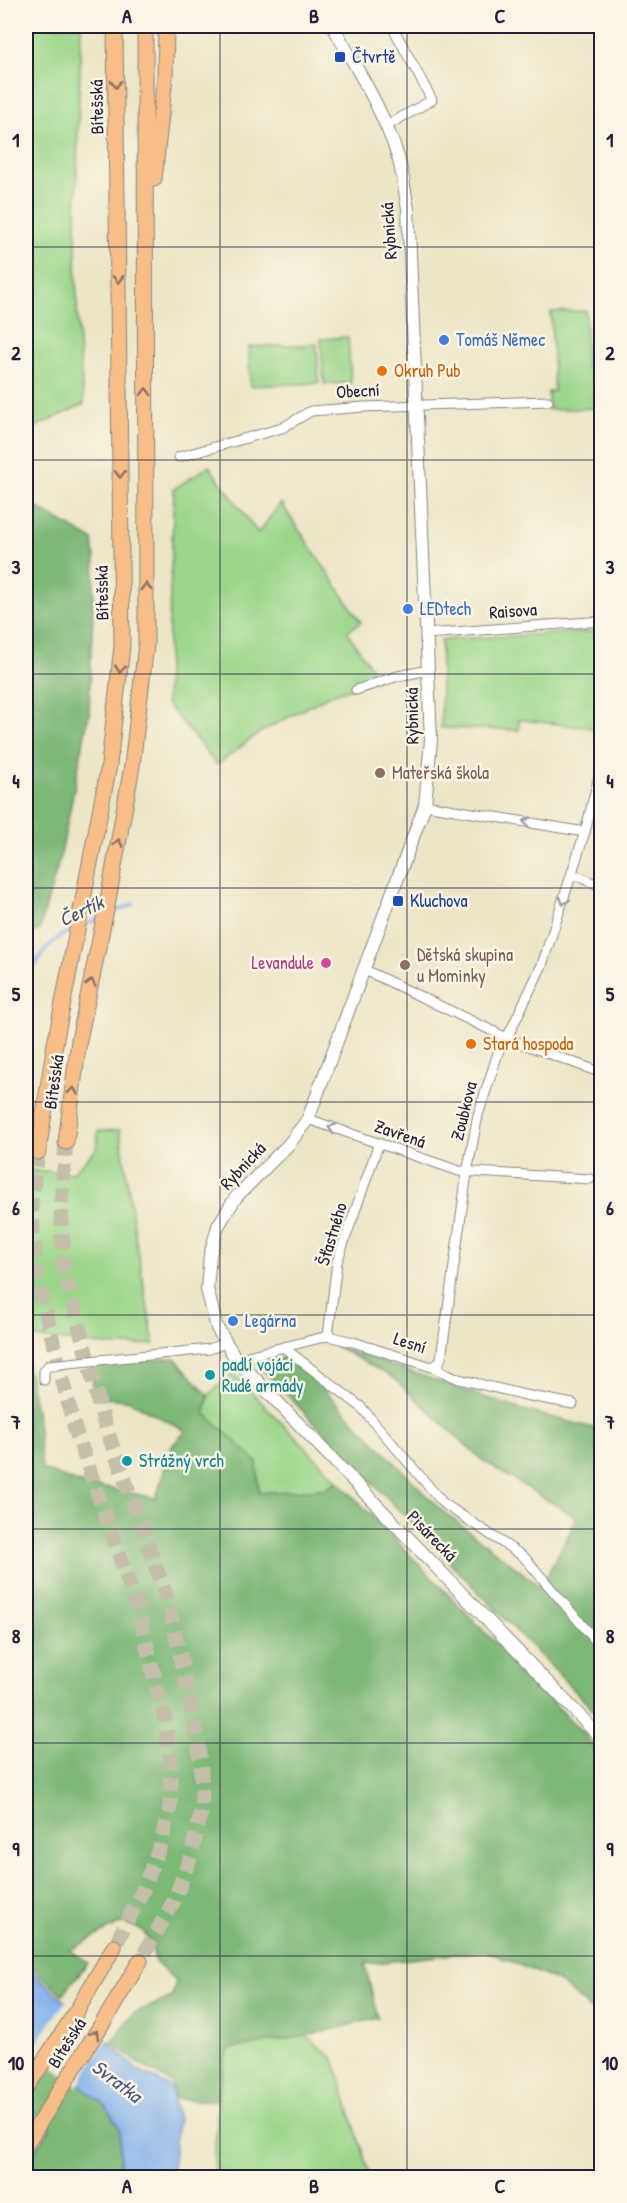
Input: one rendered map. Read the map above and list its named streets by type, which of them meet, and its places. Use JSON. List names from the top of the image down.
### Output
{
  "streets": {
    "highway": ["Bítešská"],
    "street": [
      "Rybnická",
      "Obecní",
      "Raisova",
      "Zoubkova",
      "Zavřená",
      "Šťastného",
      "Lesní",
      "Pisárecká"
    ]
  },
  "crossings": [
    ["Rybnická", "Obecní"],
    ["Rybnická", "Raisova"],
    ["Rybnická", "Zavřená"],
    ["Rybnická", "Lesní"],
    ["Rybnická", "Pisárecká"],
    ["Zoubkova", "Zavřená"],
    ["Zoubkova", "Lesní"],
    ["Zavřená", "Šťastného"],
    ["Šťastného", "Lesní"],
    ["Lesní", "Pisárecká"]
  ],
  "water": ["Čertík", "Svratka"],
  "places": {
    "transit": ["Čtvrtě", "Kluchova"],
    "other": [
      "Tomáš Němec",
      "Okruh Pub",
      "LEDtech",
      "Mateřská škola",
      "Levandule",
      "Dětská skupina u Mominky",
      "Stará hospoda",
      "Legárna",
      "padlí vojáci Rudé armády",
      "Strážný vrch"
    ]
  },
  "grid": {
    "columns": ["A", "B", "C"],
    "rows": [
      "1",
      "2",
      "3",
      "4",
      "5",
      "6",
      "7",
      "8",
      "9",
      "10"
    ]
  }
}
